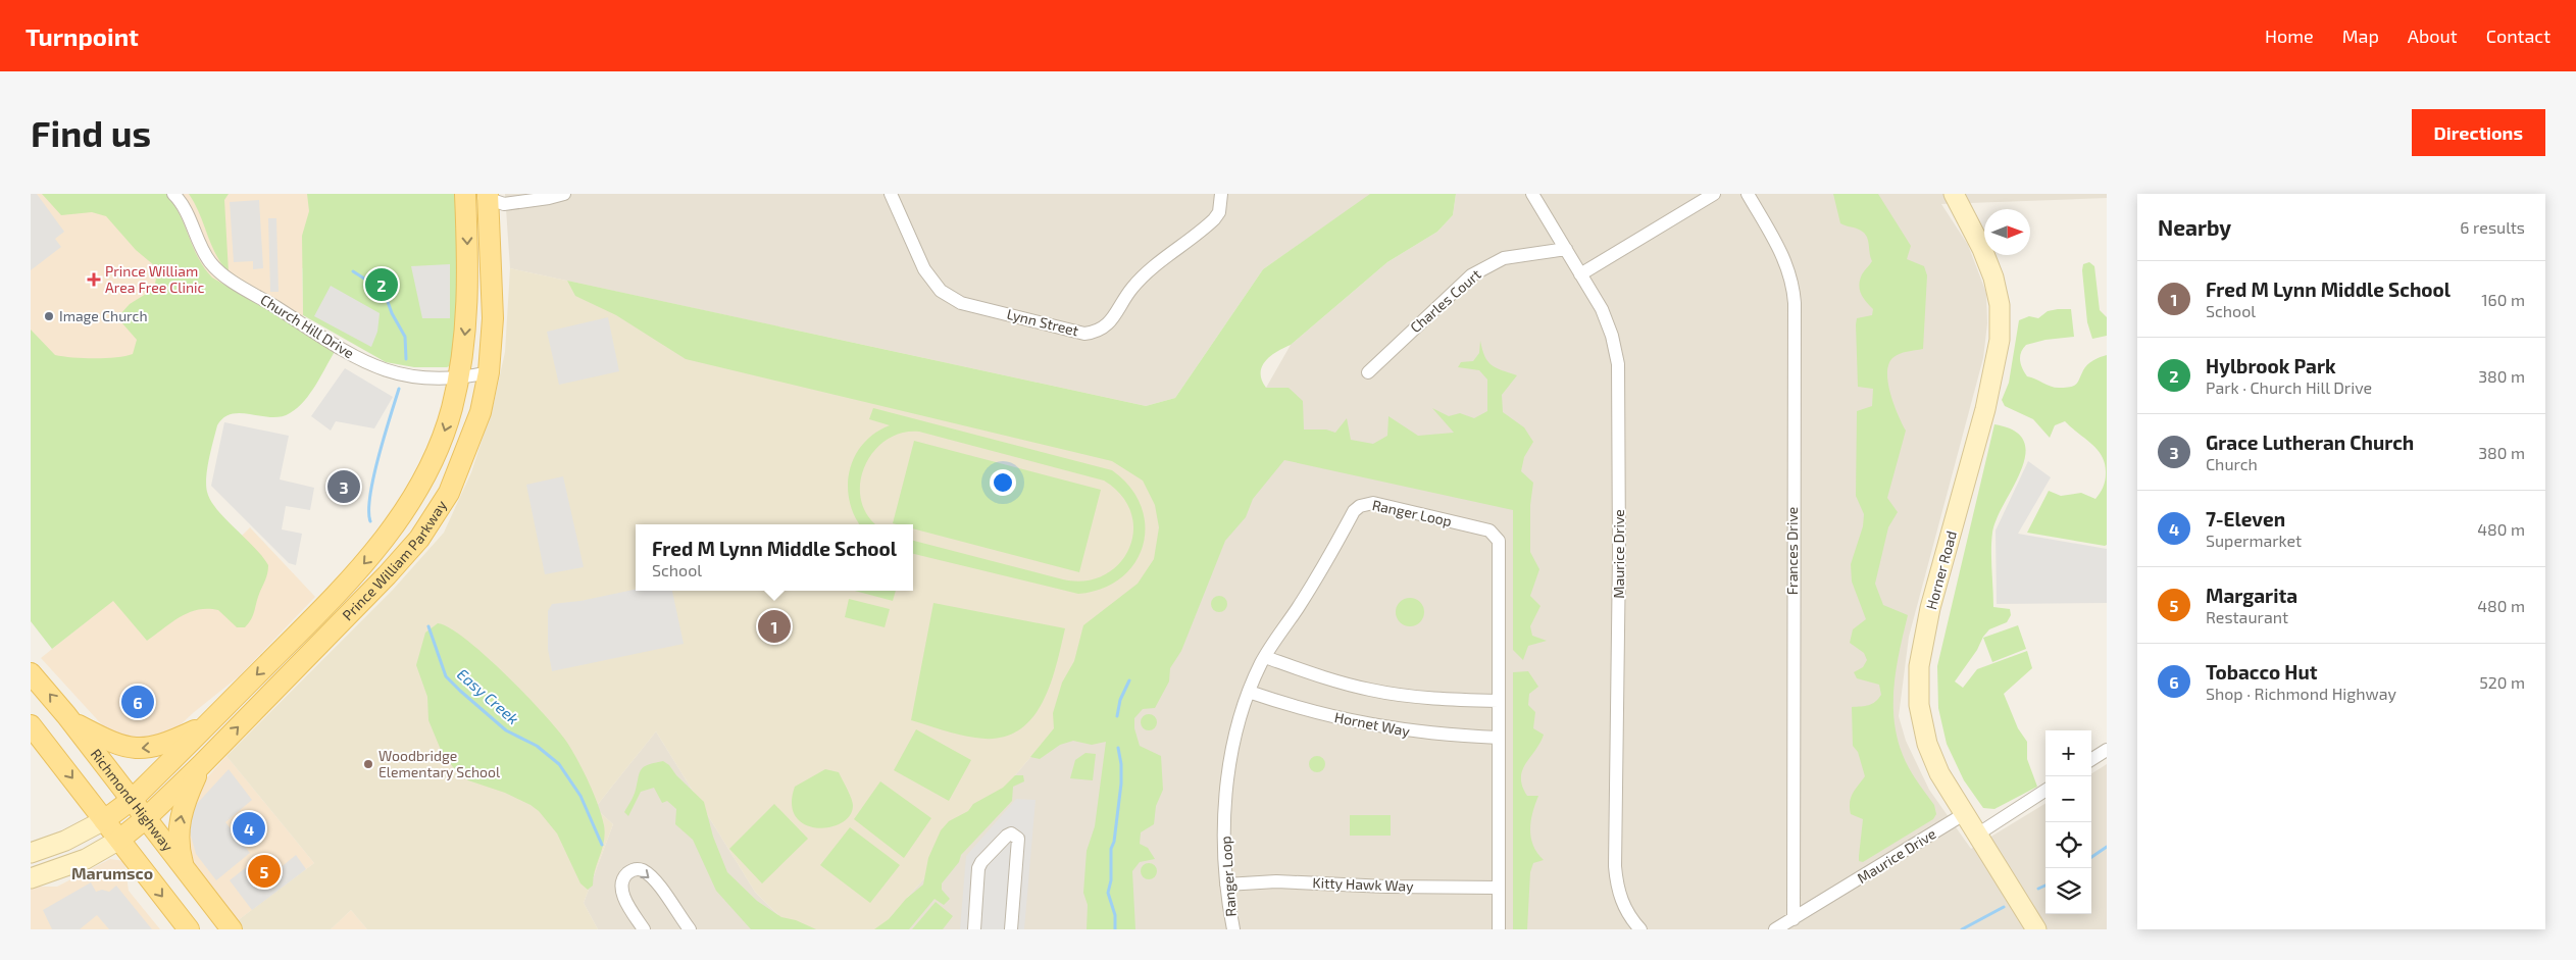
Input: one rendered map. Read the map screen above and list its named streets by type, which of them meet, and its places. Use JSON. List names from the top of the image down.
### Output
{
  "streets": {
    "main road": ["Prince William Parkway", "Horner Road", "Richmond Highway"],
    "street": [
      "Charles Court",
      "Lynn Street",
      "Church Hill Drive",
      "Ranger Loop",
      "Frances Drive",
      "Maurice Drive",
      "Hornet Way",
      "Kitty Hawk Way"
    ]
  },
  "crossings": [
    ["Charles Court", "Maurice Drive"],
    ["Church Hill Drive", "Prince William Parkway"],
    ["Ranger Loop", "Hornet Way"],
    ["Ranger Loop", "Kitty Hawk Way"],
    ["Frances Drive", "Maurice Drive"],
    ["Maurice Drive", "Horner Road"],
    ["Prince William Parkway", "Richmond Highway"]
  ],
  "districts": ["Marumsco"],
  "water": ["Easy Creek"],
  "places": {
    "health": ["Prince William Area Free Clinic"],
    "other": ["Image Church", "Woodbridge Elementary School"]
  },
  "north": "right",
  "page": {
    "header": "Turnpoint",
    "nav": [
      "Home",
      "Map",
      "About",
      "Contact"
    ],
    "buttons": "Directions",
    "title": "Find us",
    "heading": ["Nearby", "6 results"],
    "list": [
      {
        "mark": "1",
        "name": "Fred M Lynn Middle School",
        "note": "School",
        "value": "160 m"
      },
      {
        "mark": "2",
        "name": "Hylbrook Park",
        "note": "Park · Church Hill Drive",
        "value": "380 m"
      },
      {
        "mark": "3",
        "name": "Grace Lutheran Church",
        "note": "Church",
        "value": "380 m"
      },
      {
        "mark": "4",
        "name": "7-Eleven",
        "note": "Supermarket",
        "value": "480 m"
      },
      {
        "mark": "5",
        "name": "Margarita",
        "note": "Restaurant",
        "value": "480 m"
      },
      {
        "mark": "6",
        "name": "Tobacco Hut",
        "note": "Shop · Richmond Highway",
        "value": "520 m"
      }
    ],
    "pins": [
      "2",
      "3",
      "1",
      "6",
      "4",
      "5"
    ],
    "popup": ["Fred M Lynn Middle School", "School"],
    "map_buttons": ["+", "−"]
  }
}
